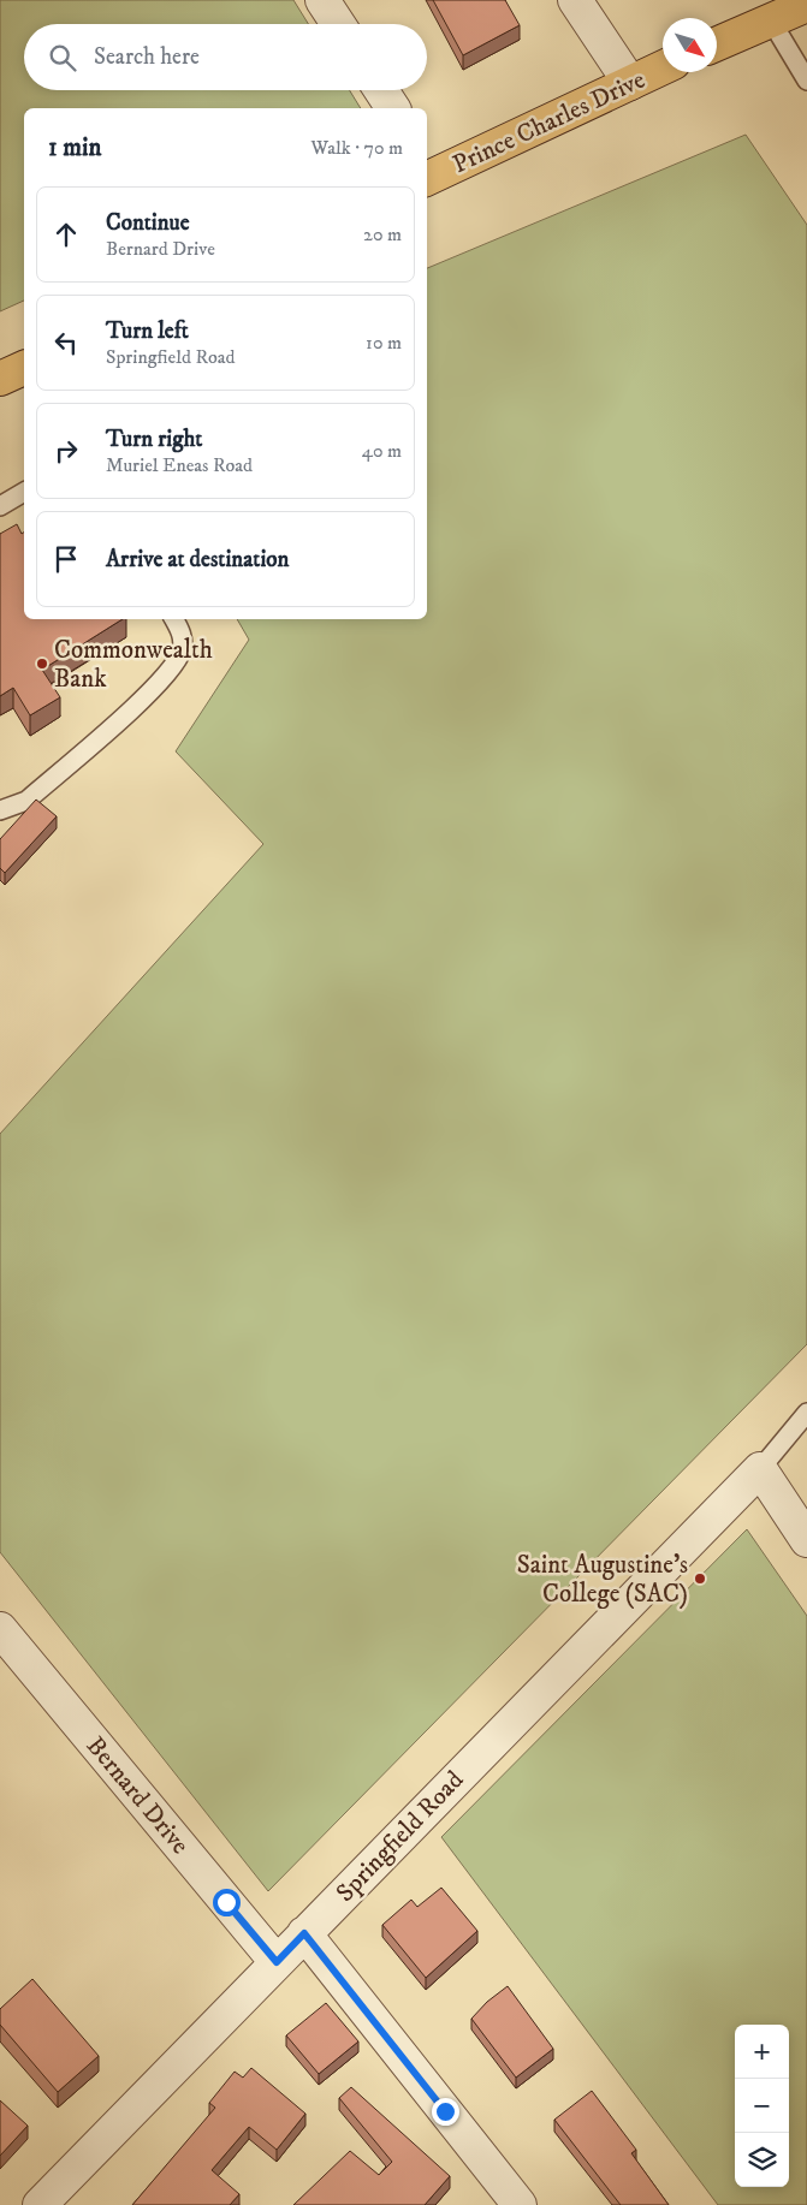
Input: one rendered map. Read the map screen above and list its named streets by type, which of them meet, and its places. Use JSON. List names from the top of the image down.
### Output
{
  "streets": {
    "highway": ["Prince Charles Drive"],
    "street": ["Bernard Drive", "Springfield Road"]
  },
  "crossings": [
    ["Bernard Drive", "Springfield Road"]
  ],
  "places": ["Commonwealth Bank", "Saint Augustine's College (SAC)"],
  "north": "bottom right",
  "page": {
    "search": "Search here",
    "heading": ["1 min", "Walk · 70 m"],
    "list": [
      ["Continue", "Bernard Drive", "20 m"],
      ["Turn left", "Springfield Road", "10 m"],
      ["Turn right", "Muriel Eneas Road", "40 m"],
      "Arrive at destination"
    ],
    "map_buttons": ["+", "−"]
  }
}
